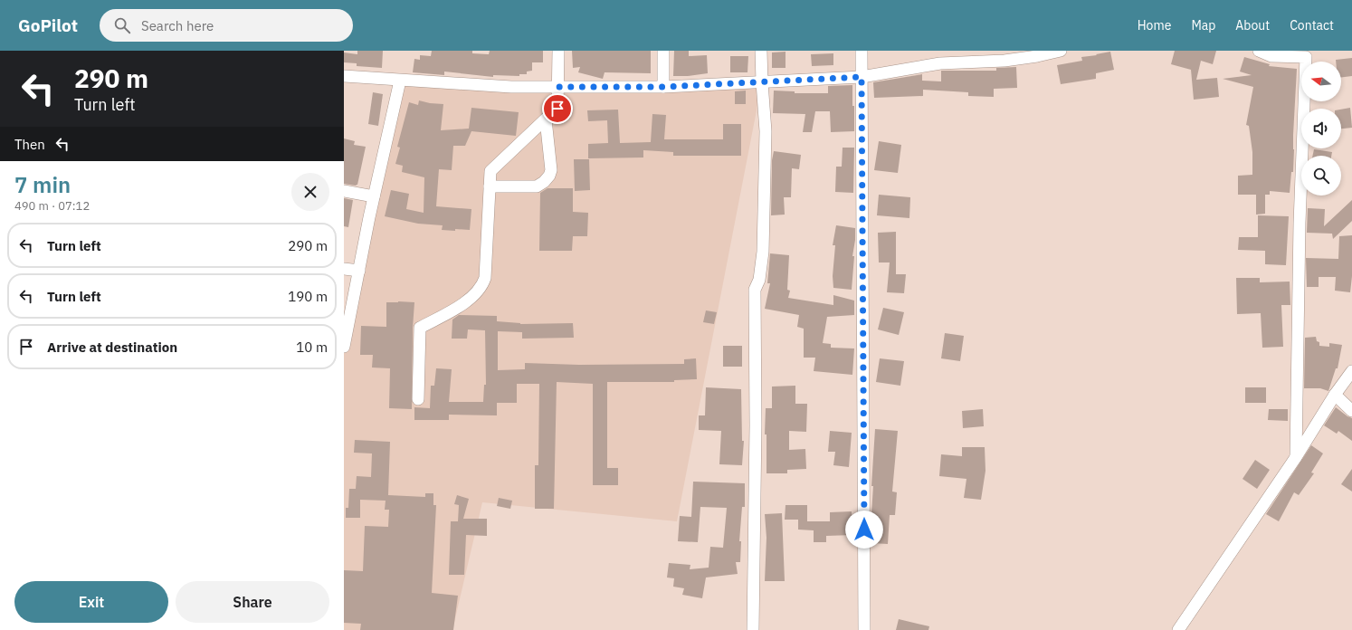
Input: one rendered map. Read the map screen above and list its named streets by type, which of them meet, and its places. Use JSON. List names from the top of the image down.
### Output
{
  "north": "left",
  "page": {
    "header": "GoPilot",
    "search": "Search here",
    "nav": [
      "Home",
      "Map",
      "About",
      "Contact"
    ],
    "turn": ["290 m", "Turn left"],
    "then": "Then",
    "heading": ["7 min", "490 m · 07:12"],
    "list": [
      {
        "name": "Turn left",
        "value": "290 m"
      },
      {
        "name": "Turn left",
        "value": "190 m"
      },
      {
        "name": "Arrive at destination",
        "value": "10 m"
      }
    ],
    "buttons": ["Exit", "Share"]
  }
}
